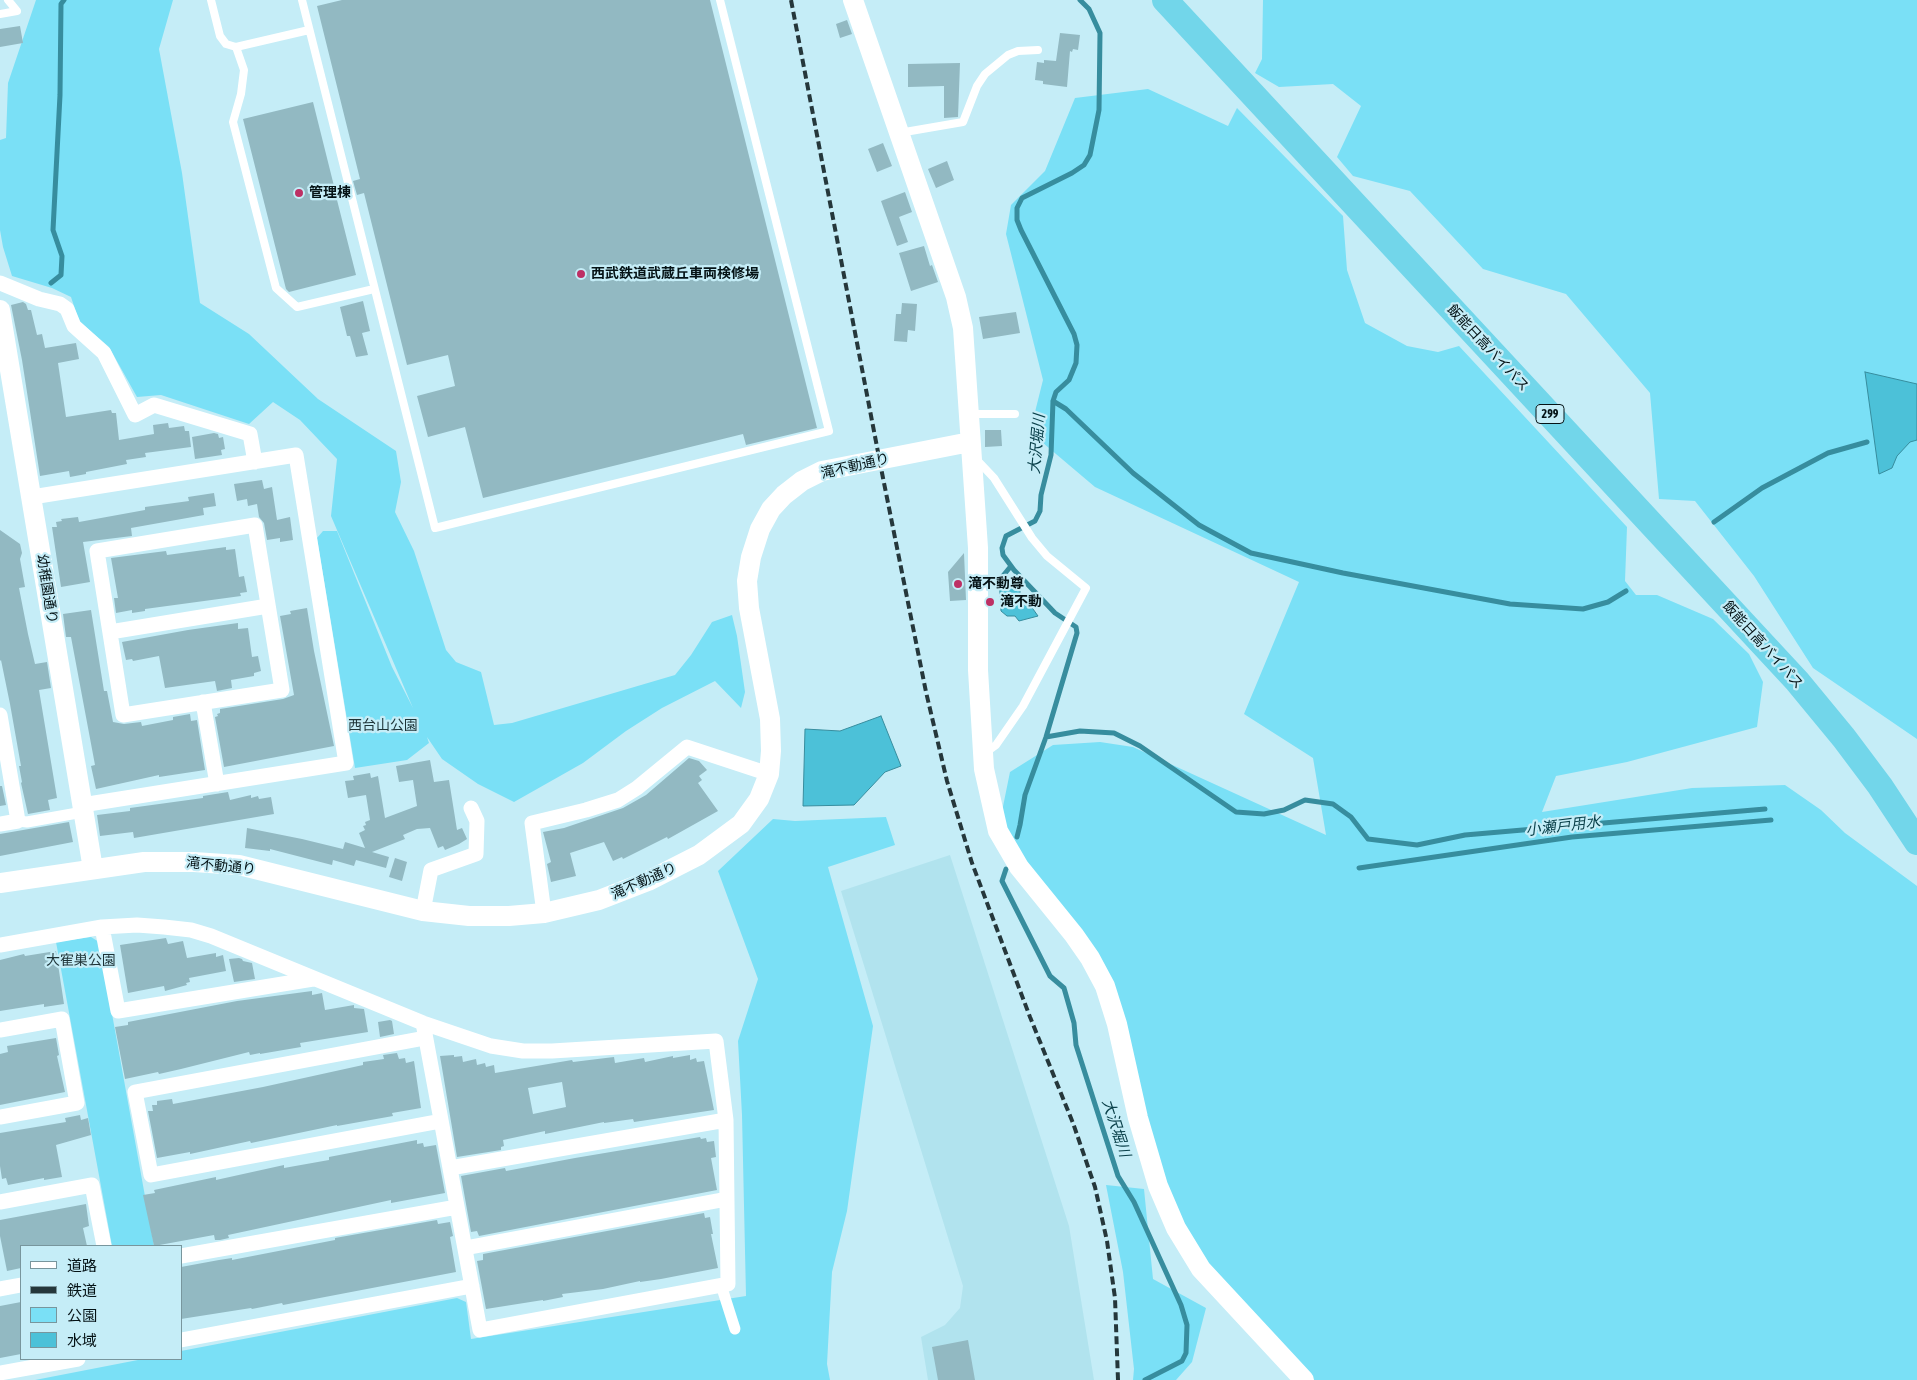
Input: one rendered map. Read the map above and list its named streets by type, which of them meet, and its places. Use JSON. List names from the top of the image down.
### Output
{
  "streets": {
    "highway": ["飯能日高バイパス", "299"],
    "street": ["滝不動通り", "幼稚園通り"]
  },
  "crossings": [
    ["滝不動通り", "幼稚園通り"]
  ],
  "water": ["大沢堀川", "小瀬戸用水"],
  "parks": ["西台山公園", "大寉巣公園"],
  "places": [
    "管理棟",
    "西武鉄道武蔵丘車両検修場",
    "滝不動尊",
    "滝不動"
  ],
  "legend": [
    "道路",
    "鉄道",
    "公園",
    "水域"
  ]
}
